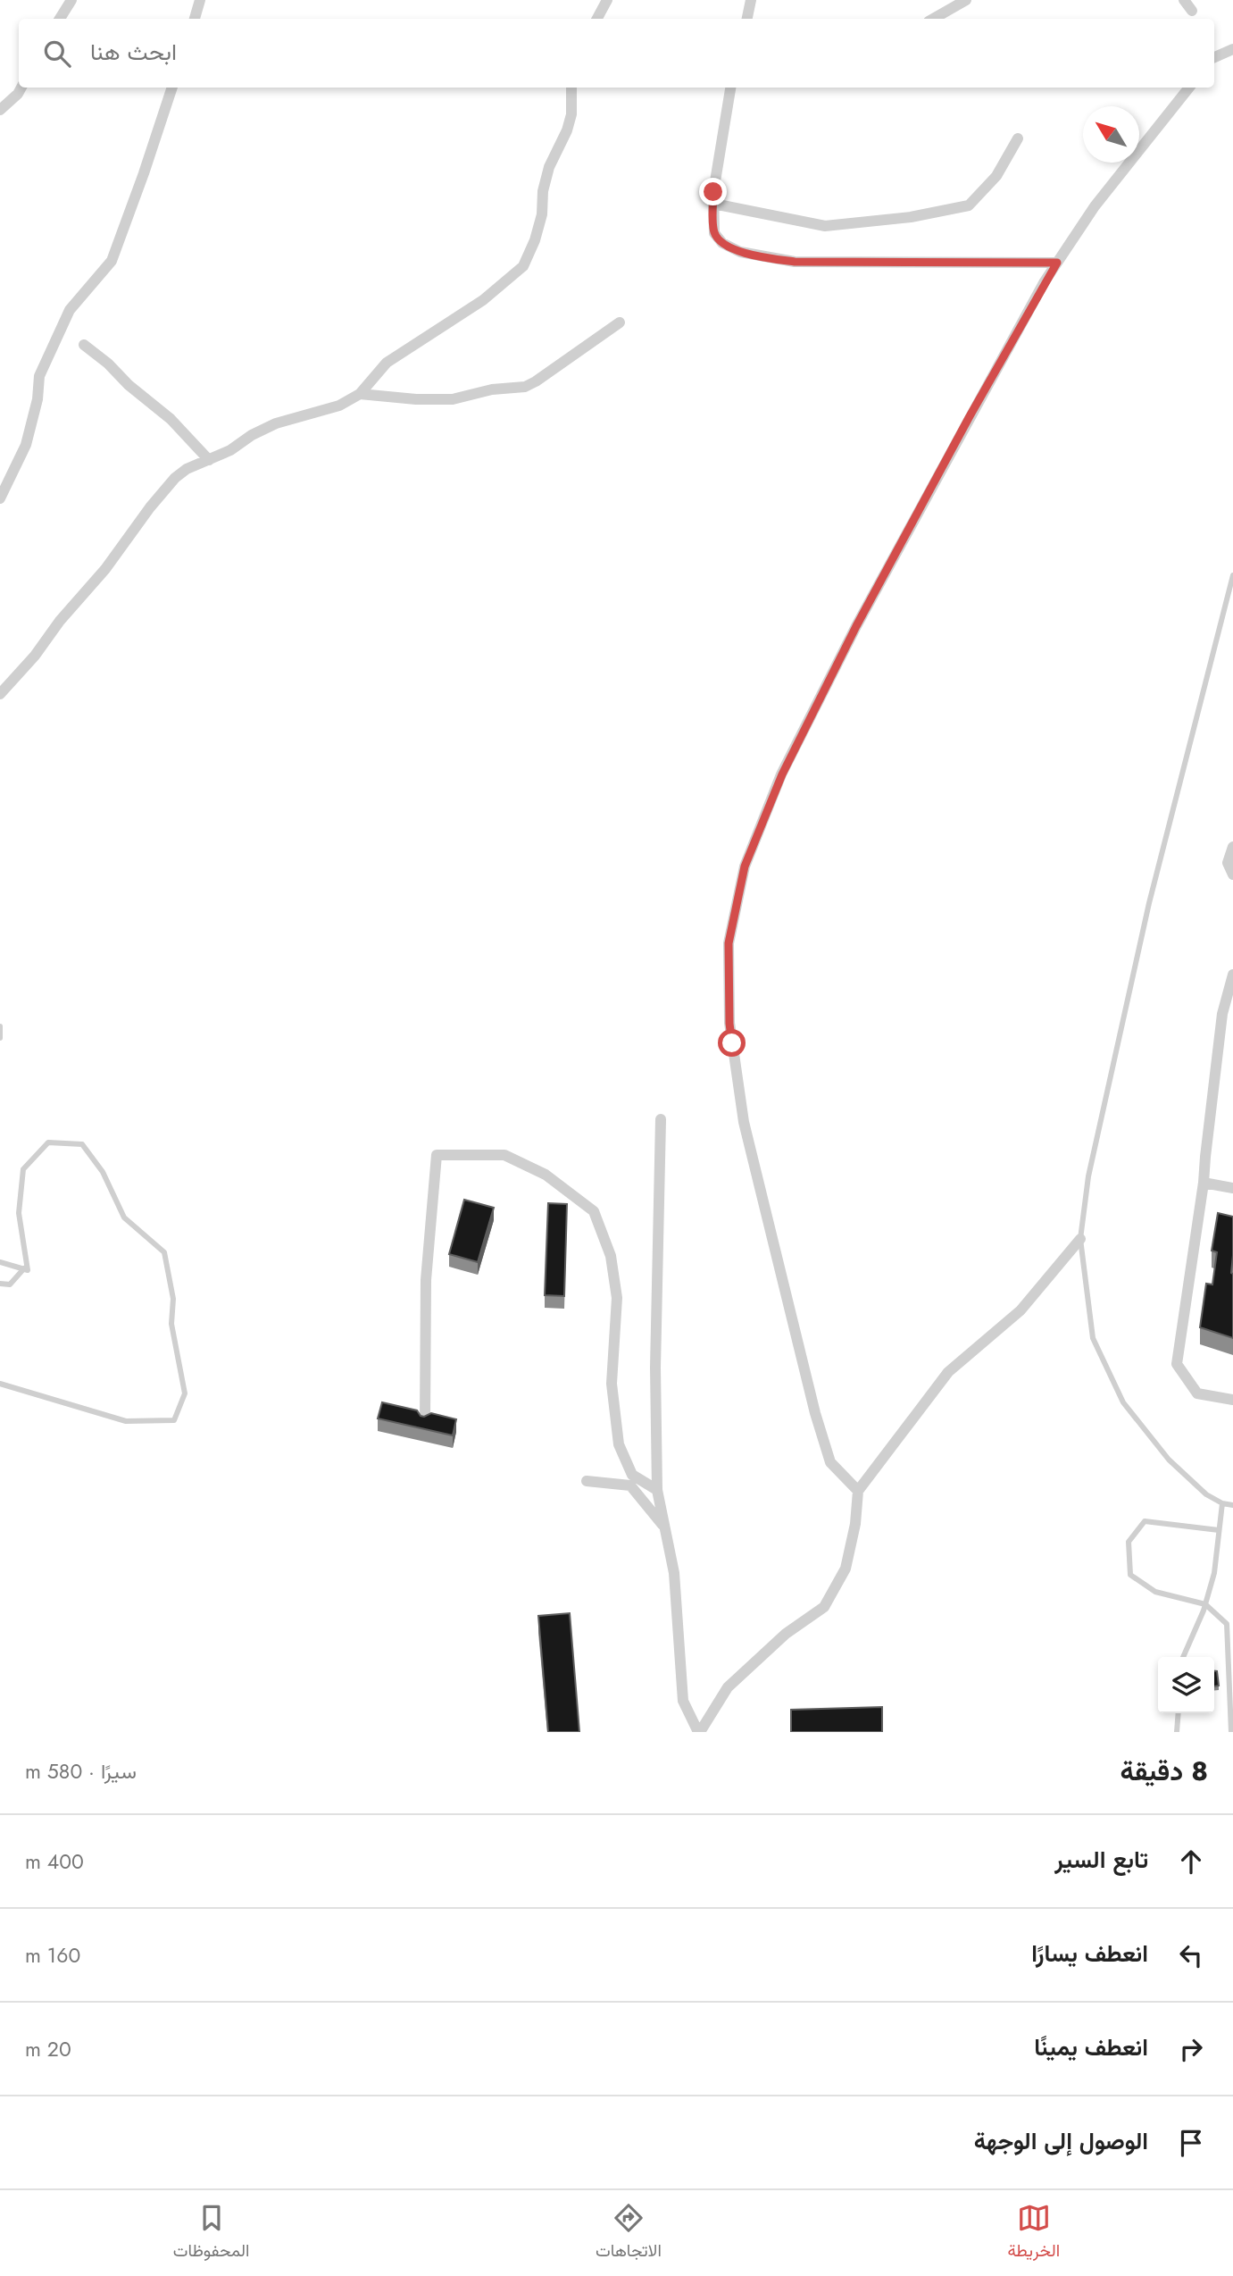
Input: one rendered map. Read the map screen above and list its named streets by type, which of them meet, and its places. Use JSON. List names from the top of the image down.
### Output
{
  "north": "top left",
  "page": {
    "search": "ابحث هنا",
    "heading": ["8 دقيقة", "سيرًا · 580 m"],
    "list": [
      ["تابع السير", "400 m"],
      ["انعطف يسارًا", "160 m"],
      ["انعطف يمينًا", "20 m"],
      "الوصول إلى الوجهة"
    ],
    "nav": ["الخريطة", "الاتجاهات", "المحفوظات"]
  }
}
